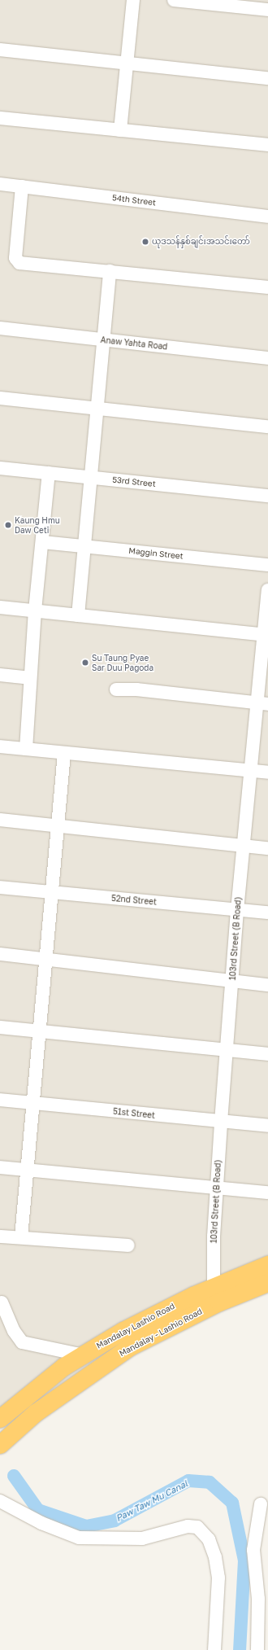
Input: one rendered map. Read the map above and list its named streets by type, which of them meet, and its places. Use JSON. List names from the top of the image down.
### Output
{
  "streets": {
    "highway": ["Mandalay Lashio Road", "Mandalay - Lashio Road"],
    "street": [
      "54th Street",
      "Anaw Yahta Road",
      "53rd Street",
      "Maggin Street",
      "52nd Street",
      "103rd Street (B Road)",
      "51st Street"
    ]
  },
  "crossings": [
    ["52nd Street", "103rd Street (B Road)"],
    ["103rd Street (B Road)", "51st Street"],
    ["103rd Street (B Road)", "Mandalay Lashio Road"],
    ["103rd Street (B Road)", "Mandalay - Lashio Road"],
    ["Mandalay Lashio Road", "Mandalay - Lashio Road"]
  ],
  "water": ["Paw Taw Mu Canal"],
  "places": ["ယုဒသန်နှစ်ချင်းအသင်းတော်", "Kaung Hmu Daw Cetī", "Su Taung Pyae Sar Duu Pagoda"]
}
